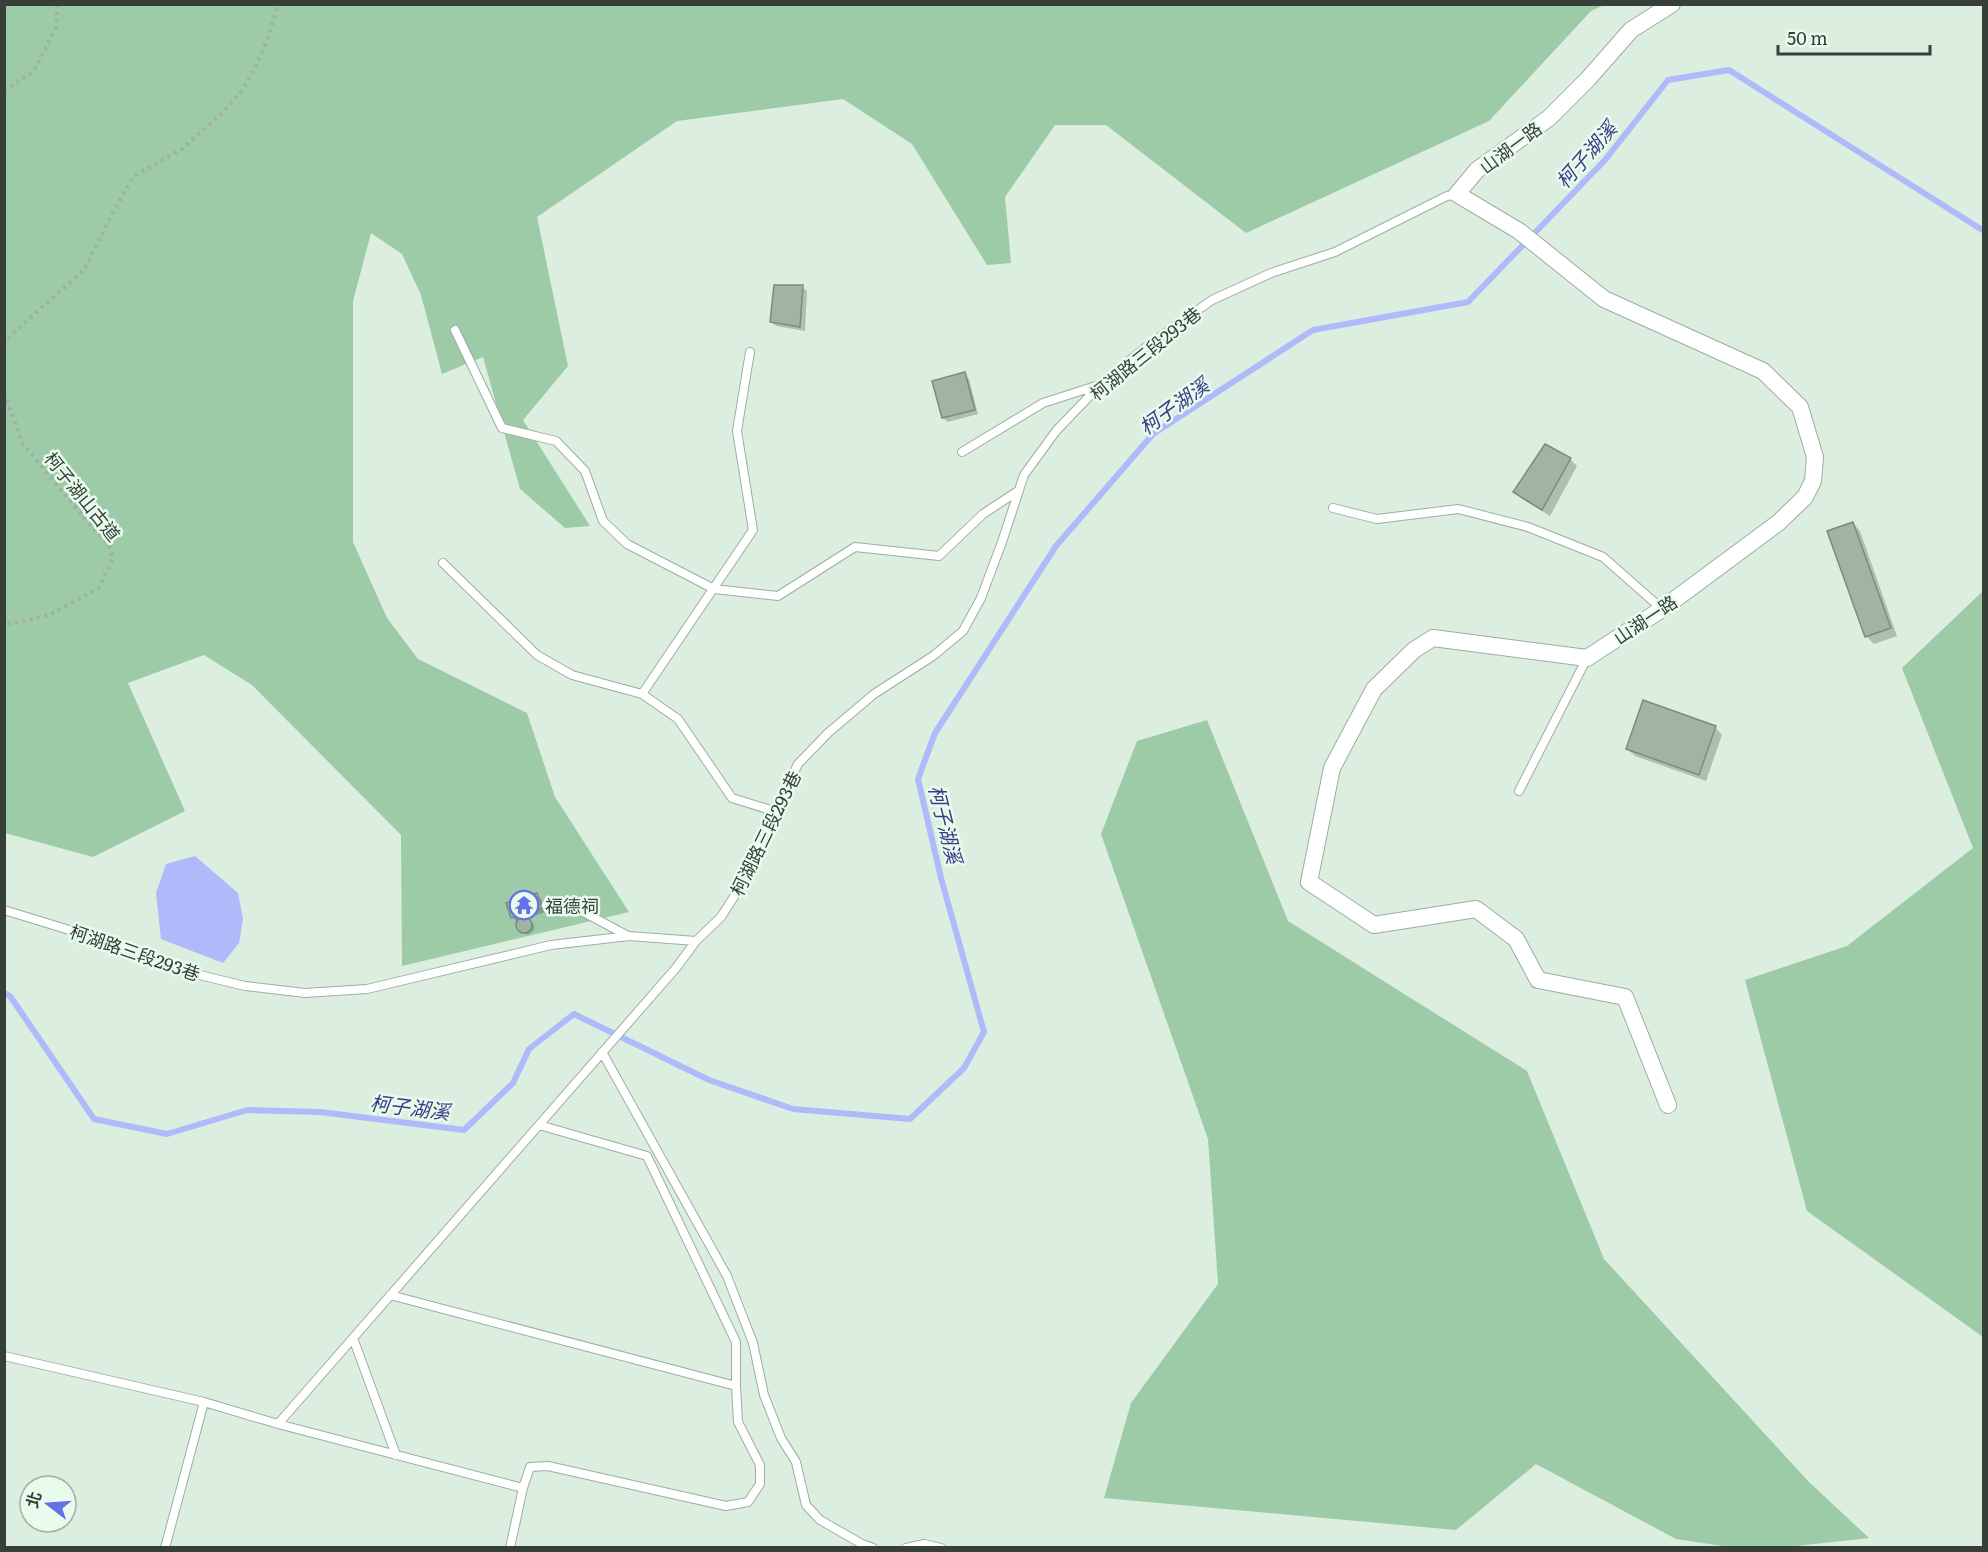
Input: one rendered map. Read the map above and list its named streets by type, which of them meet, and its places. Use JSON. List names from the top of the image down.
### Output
{
  "streets": {
    "street": ["山湖一路"],
    "lane": ["柯湖路三段293巷"],
    "path": ["柯子湖山古道"]
  },
  "crossings": [
    ["山湖一路", "柯湖路三段293巷"]
  ],
  "water": ["柯子湖溪"],
  "places": {
    "temple": ["福德祠"]
  },
  "scale_bar": "50 m",
  "north": "left"
}
